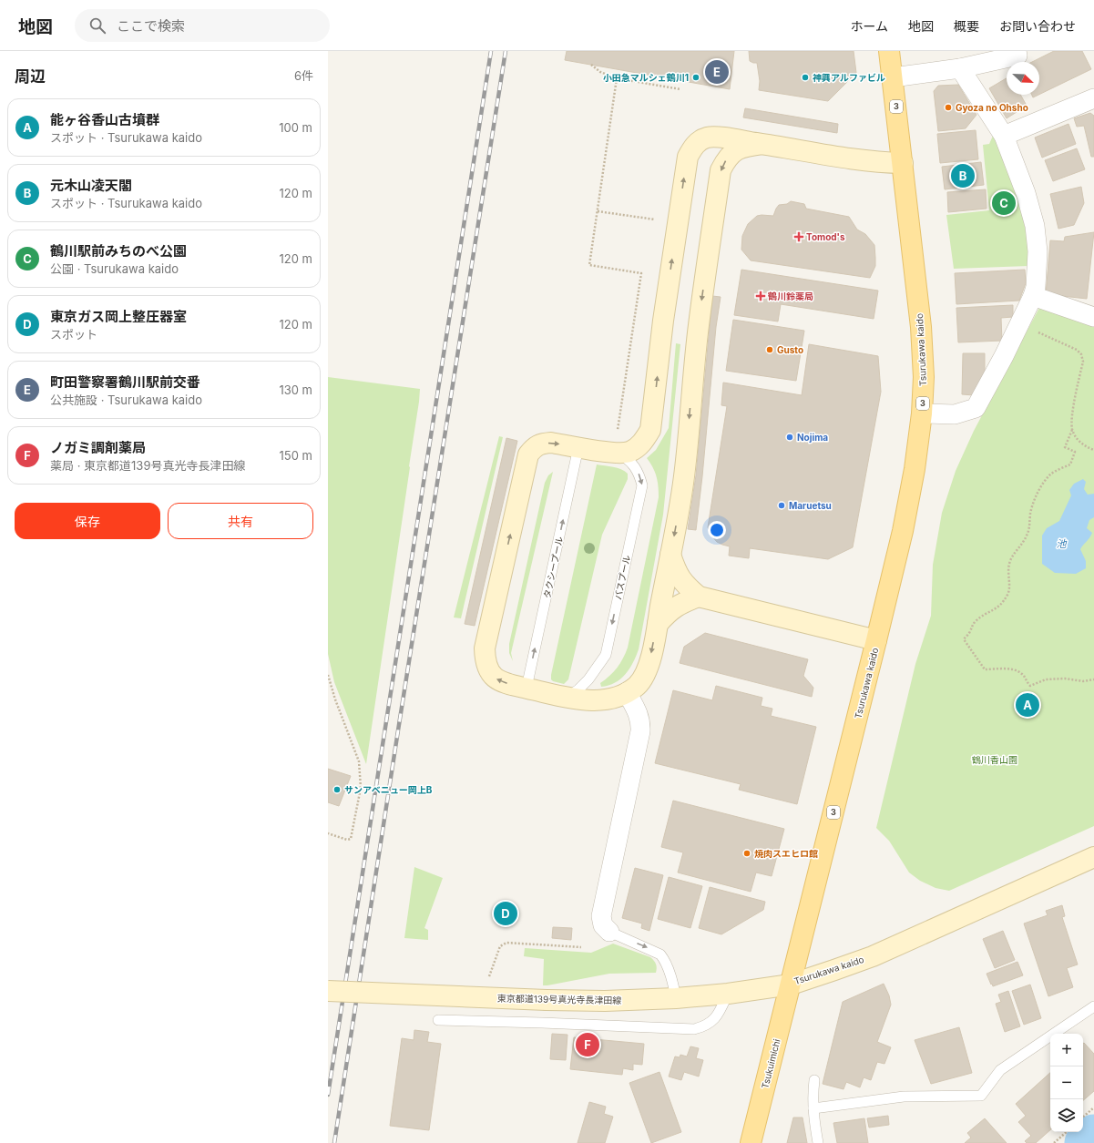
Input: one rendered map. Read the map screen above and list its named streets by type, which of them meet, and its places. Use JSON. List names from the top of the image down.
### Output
{
  "streets": {
    "main road": ["3", "Tsurukawa kaido", "Tsukuimichi"],
    "street": ["東京都道139号真光寺長津田線"],
    "lane": ["タクシープール", "バスプール"]
  },
  "crossings": [
    ["Tsurukawa kaido", "東京都道139号真光寺長津田線"],
    ["Tsurukawa kaido", "Tsukuimichi"],
    ["東京都道139号真光寺長津田線", "Tsukuimichi"]
  ],
  "one_way": ["タクシープール", "バスプール"],
  "water": ["池"],
  "parks": ["鶴川香山園"],
  "places": {
    "other": [
      "小田急マルシェ鶴川1",
      "神興アルファビル",
      "Gyoza no Ohsho",
      "Gusto",
      "Nojima",
      "Maruetsu",
      "サンアベニュー岡上B",
      "焼肉スエヒロ館"
    ],
    "health": ["Tomod's", "鶴川鈴薬局"]
  },
  "north": "bottom right",
  "page": {
    "header": "地図",
    "search": "ここで検索",
    "nav": [
      "ホーム",
      "地図",
      "概要",
      "お問い合わせ"
    ],
    "heading": ["周辺", "6件"],
    "pins": [
      "E",
      "B",
      "C",
      "A",
      "D",
      "F"
    ],
    "list": [
      {
        "mark": "A",
        "name": "能ヶ谷香山古墳群",
        "note": "スポット · Tsurukawa kaido",
        "value": "100 m"
      },
      {
        "mark": "B",
        "name": "元木山凌天閣",
        "note": "スポット · Tsurukawa kaido",
        "value": "120 m"
      },
      {
        "mark": "C",
        "name": "鶴川駅前みちのべ公園",
        "note": "公園 · Tsurukawa kaido",
        "value": "120 m"
      },
      {
        "mark": "D",
        "name": "東京ガス岡上整圧器室",
        "note": "スポット",
        "value": "120 m"
      },
      {
        "mark": "E",
        "name": "町田警察署鶴川駅前交番",
        "note": "公共施設 · Tsurukawa kaido",
        "value": "130 m"
      },
      {
        "mark": "F",
        "name": "ノガミ調剤薬局",
        "note": "薬局 · 東京都道139号真光寺長津田線",
        "value": "150 m"
      }
    ],
    "buttons": ["保存", "共有"],
    "map_buttons": ["+", "−"]
  }
}
